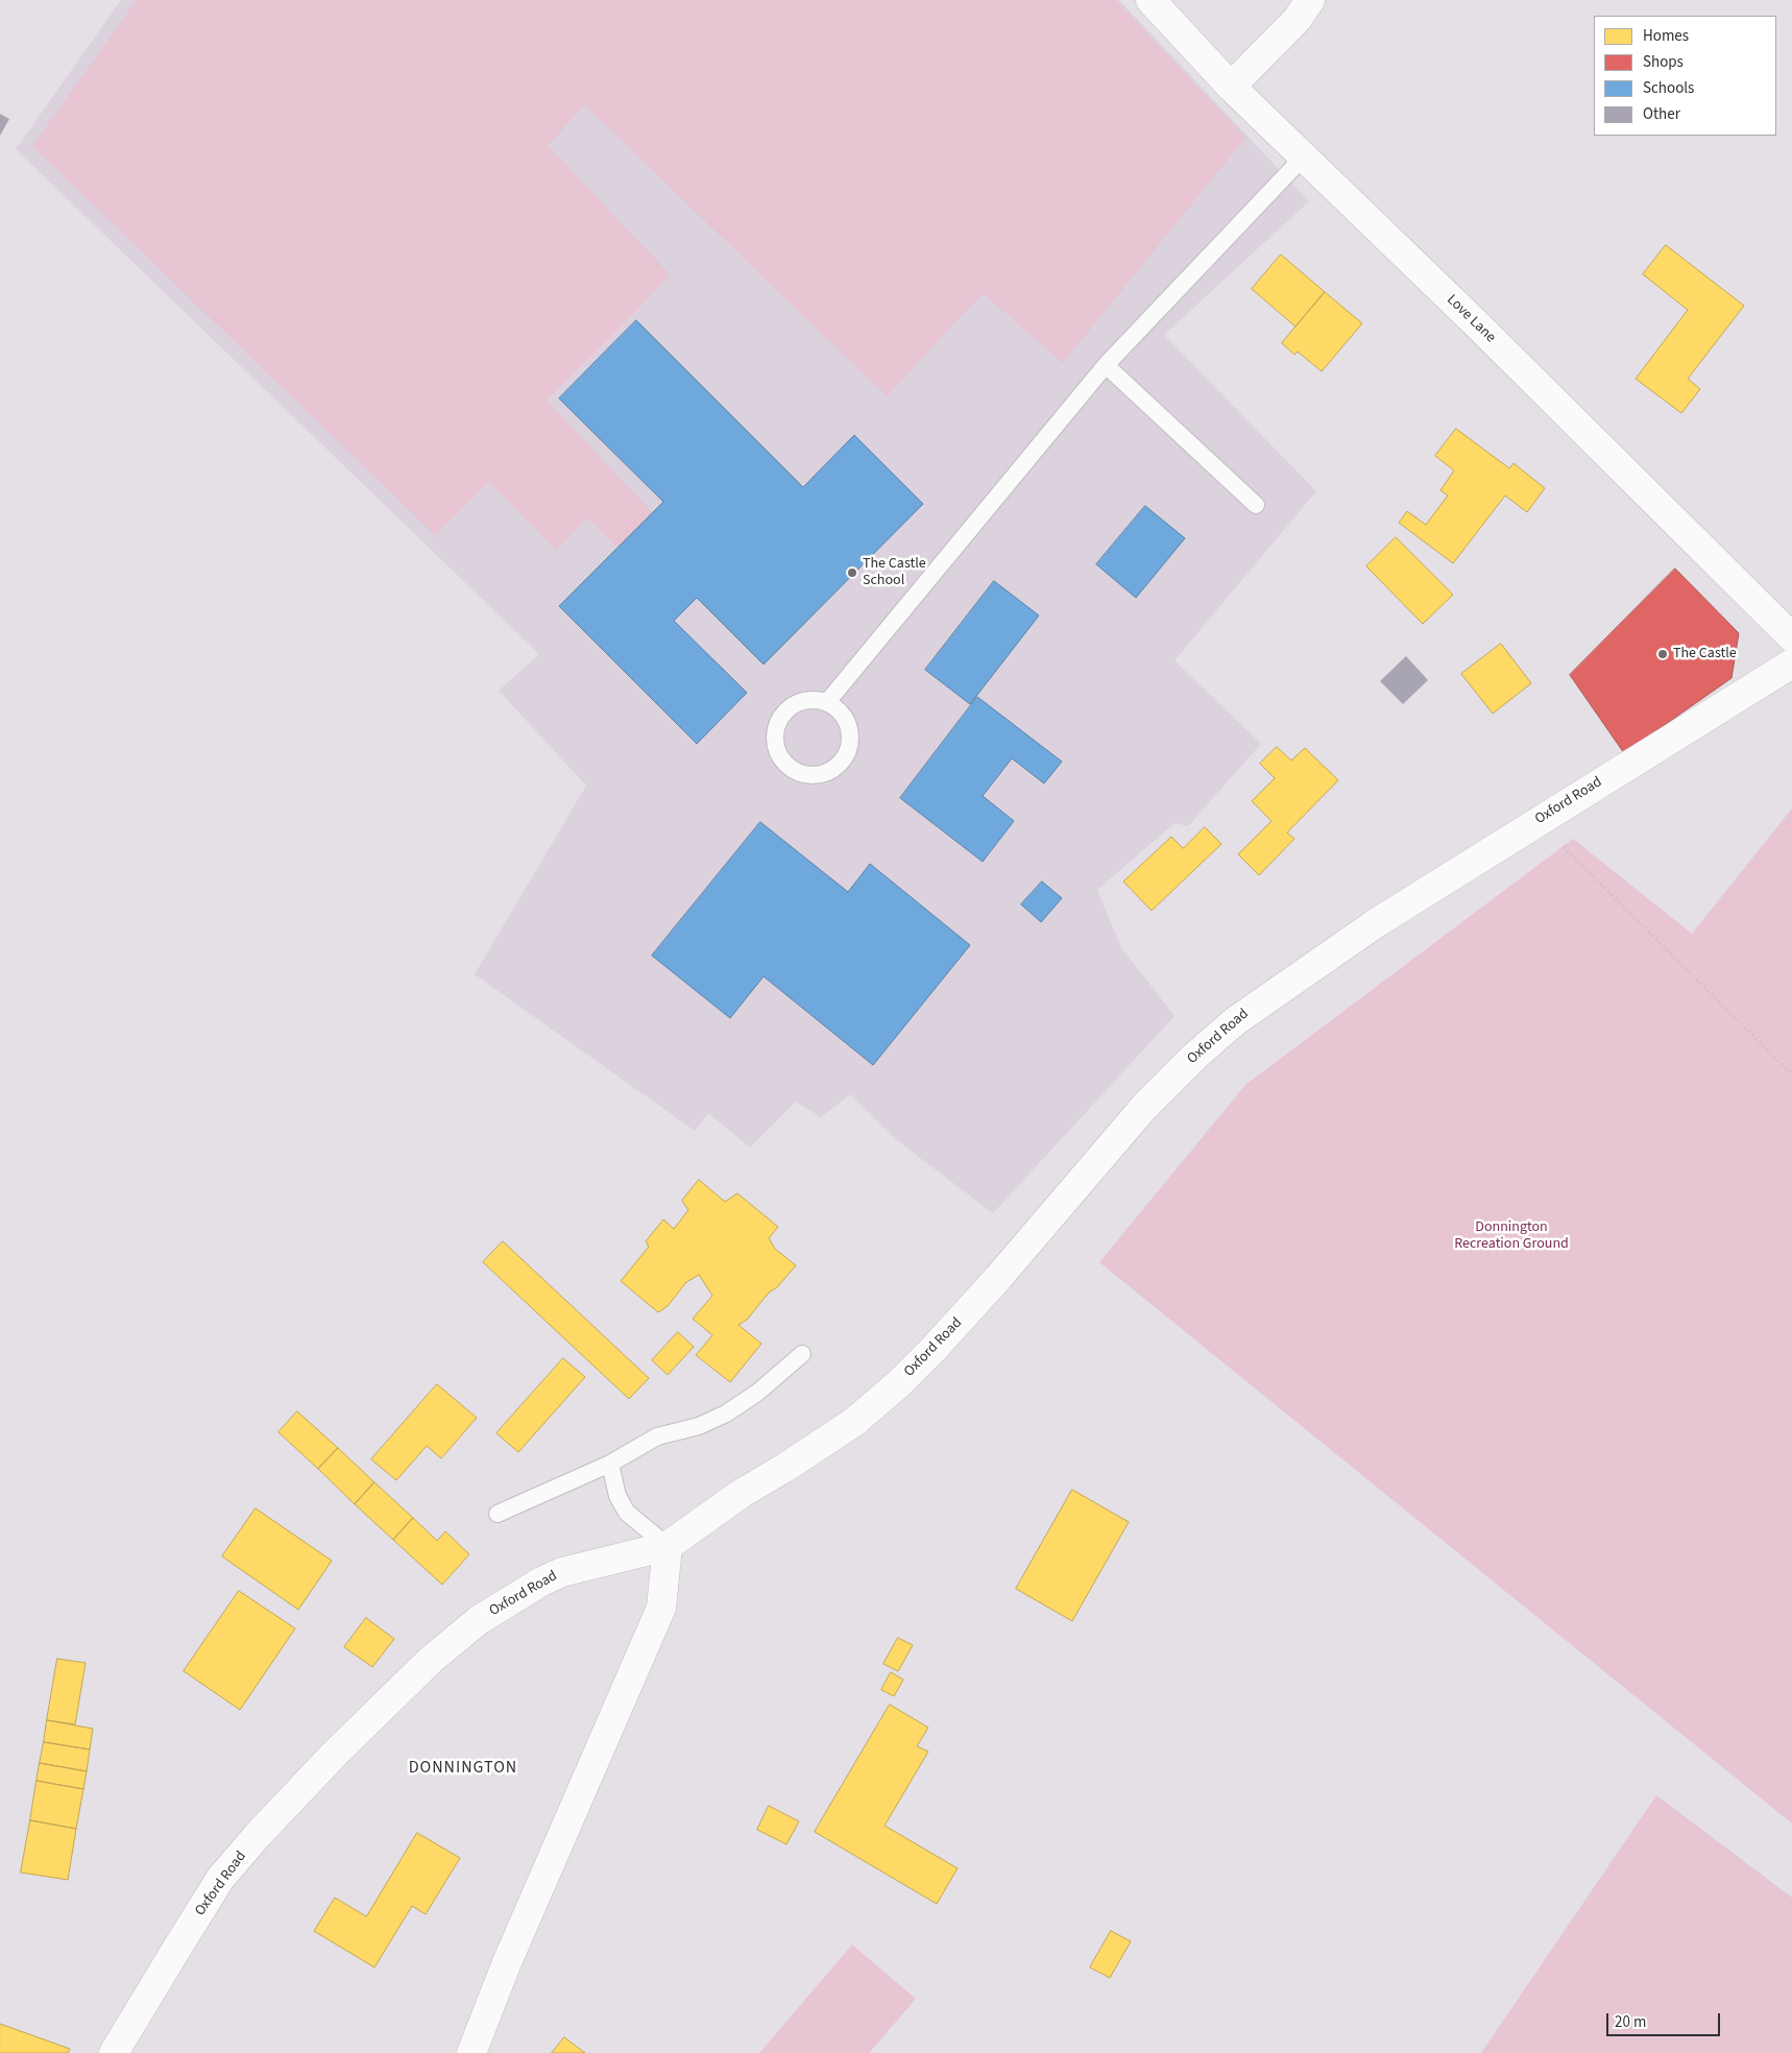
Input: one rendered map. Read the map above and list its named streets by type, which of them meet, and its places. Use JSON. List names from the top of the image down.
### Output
{
  "streets": {
    "main road": ["Love Lane", "Oxford Road"]
  },
  "districts": ["DONNINGTON"],
  "parks": ["Donnington Recreation Ground"],
  "places": ["The Castle School", "The Castle"],
  "legend": [
    "Homes",
    "Shops",
    "Schools",
    "Other"
  ],
  "scale_bar": "20 m"
}
